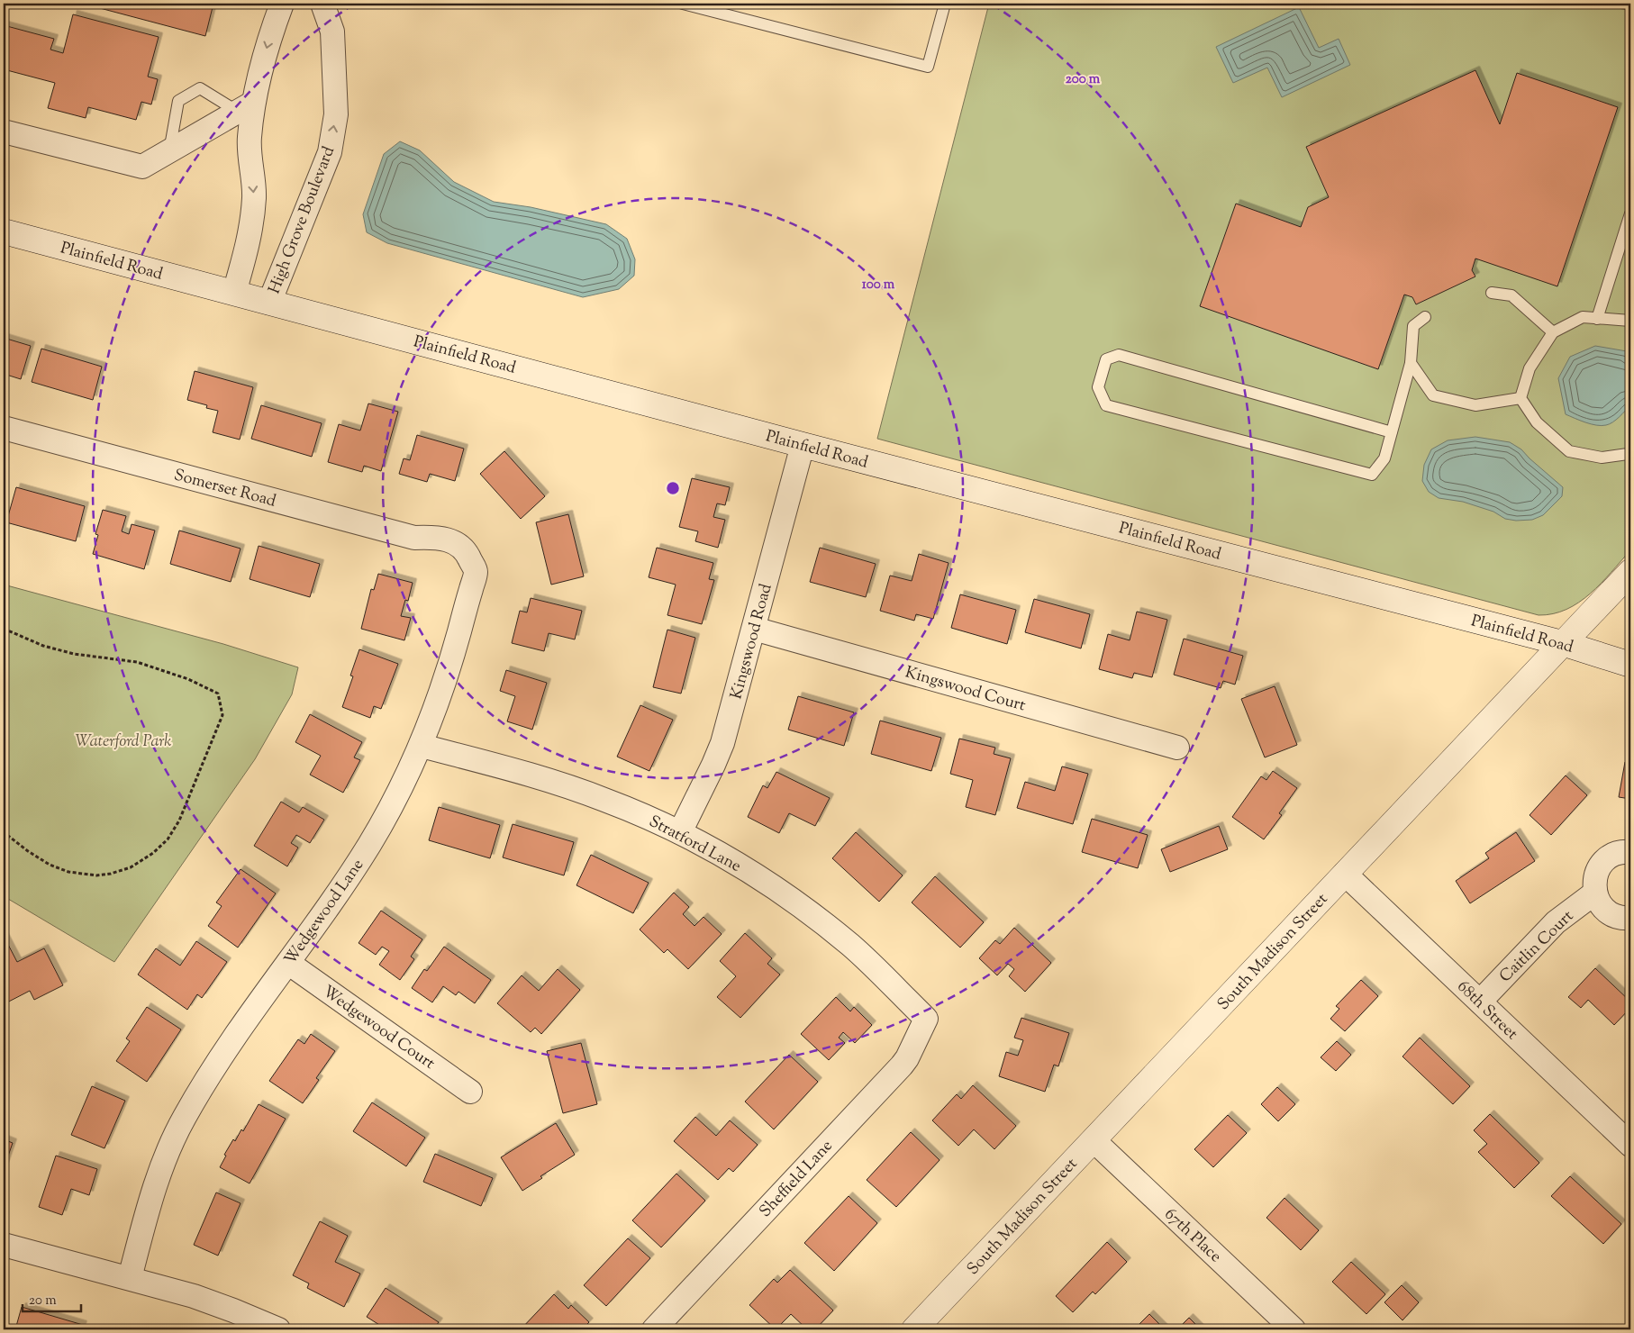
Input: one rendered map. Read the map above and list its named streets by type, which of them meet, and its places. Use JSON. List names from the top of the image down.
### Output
{
  "streets": {
    "main road": ["Plainfield Road", "South Madison Street"],
    "street": [
      "High Grove Boulevard",
      "Somerset Road",
      "Kingswood Road",
      "Kingswood Court",
      "Stratford Lane",
      "Wedgewood Lane",
      "Caitlin Court",
      "68th Street",
      "Wedgewood Court",
      "Sheffield Lane",
      "67th Place"
    ]
  },
  "crossings": [
    ["High Grove Boulevard", "Plainfield Road"],
    ["Plainfield Road", "Kingswood Road"],
    ["Plainfield Road", "South Madison Street"],
    ["Somerset Road", "Wedgewood Lane"],
    ["Kingswood Road", "Kingswood Court"],
    ["Kingswood Road", "Stratford Lane"],
    ["Stratford Lane", "Wedgewood Lane"],
    ["Stratford Lane", "Sheffield Lane"],
    ["Wedgewood Lane", "Wedgewood Court"],
    ["Caitlin Court", "68th Street"],
    ["South Madison Street", "68th Street"],
    ["South Madison Street", "67th Place"]
  ],
  "parks": ["Waterford Park"],
  "scale_bar": "20 m",
  "rings": ["200 m", "100 m"]
}
